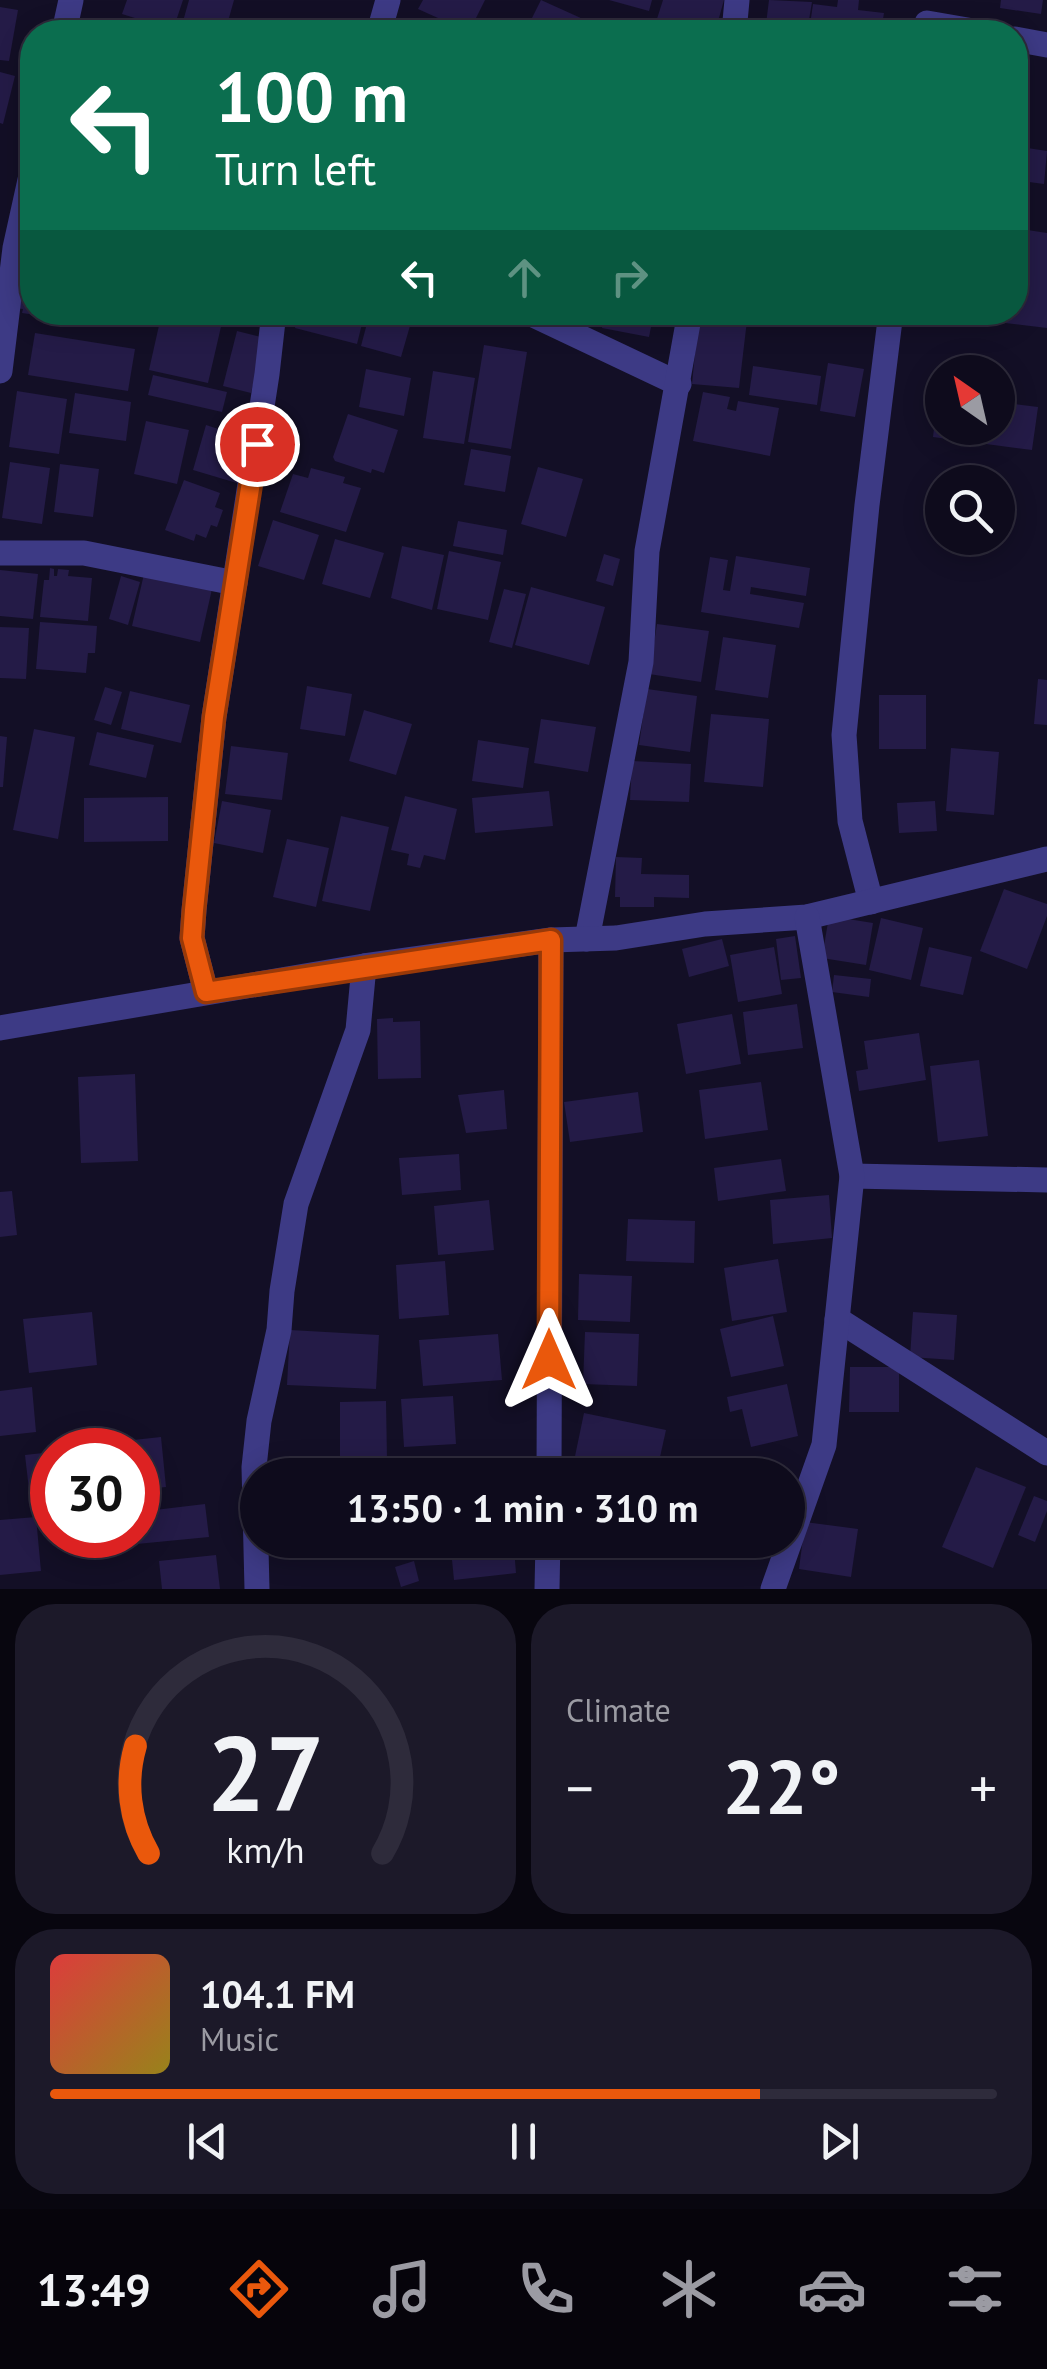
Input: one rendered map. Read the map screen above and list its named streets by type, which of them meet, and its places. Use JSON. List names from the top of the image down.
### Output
{
  "north": "top left",
  "page": {
    "turn": ["100 m", "Turn left"],
    "limit": "30",
    "trip": "13:50 · 1 min · 310 m",
    "tile": "Climate",
    "heat": ["−", "22°", "+"],
    "song": ["104.1 FM", "Music"],
    "tabs": "13:49",
    "gauge": ["27", "km/h"]
  }
}
